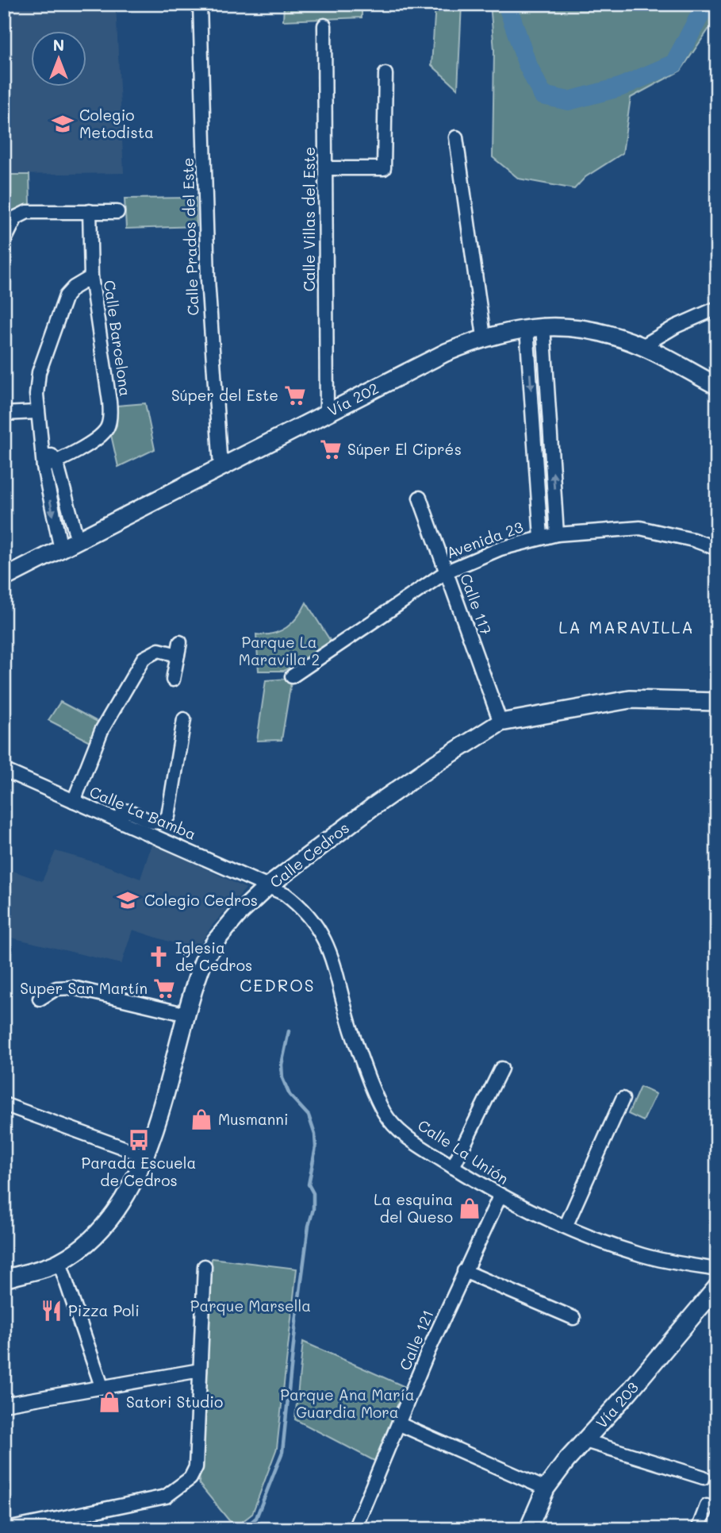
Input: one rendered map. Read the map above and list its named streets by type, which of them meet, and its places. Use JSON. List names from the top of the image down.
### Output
{
  "streets": {
    "main road": ["Vía 202", "Calle Cedros", "Vía 203"],
    "street": [
      "Calle Villas del Este",
      "Calle Prados del Este",
      "Calle Barcelona",
      "Avenida 23",
      "Calle 117",
      "Calle La Bamba",
      "Calle La Unión",
      "Calle 121"
    ]
  },
  "crossings": [
    ["Calle Villas del Este", "Vía 202"],
    ["Calle Prados del Este", "Vía 202"],
    ["Avenida 23", "Calle 117"],
    ["Calle 117", "Calle Cedros"],
    ["Calle La Bamba", "Calle Cedros"],
    ["Calle La Bamba", "Calle La Unión"],
    ["Calle Cedros", "Calle La Unión"],
    ["Calle La Unión", "Calle 121"]
  ],
  "districts": ["LA MARAVILLA", "CEDROS"],
  "parks": ["Parque La Maravilla 2", "Parque Marsella", "Parque Ana María Guardia Mora"],
  "places": {
    "school or university": ["Colegio Metodista", "Colegio Cedros"],
    "supermarket": ["Súper del Este", "Súper El Ciprés", "Super San Martín"],
    "church": ["Iglesia de Cedros"],
    "shop": ["Musmanni", "La esquina del Queso", "Satori Studio"],
    "bus stop": ["Parada Escuela de Cedros"],
    "restaurant": ["Pizza Poli"]
  },
  "north": "top"
}
